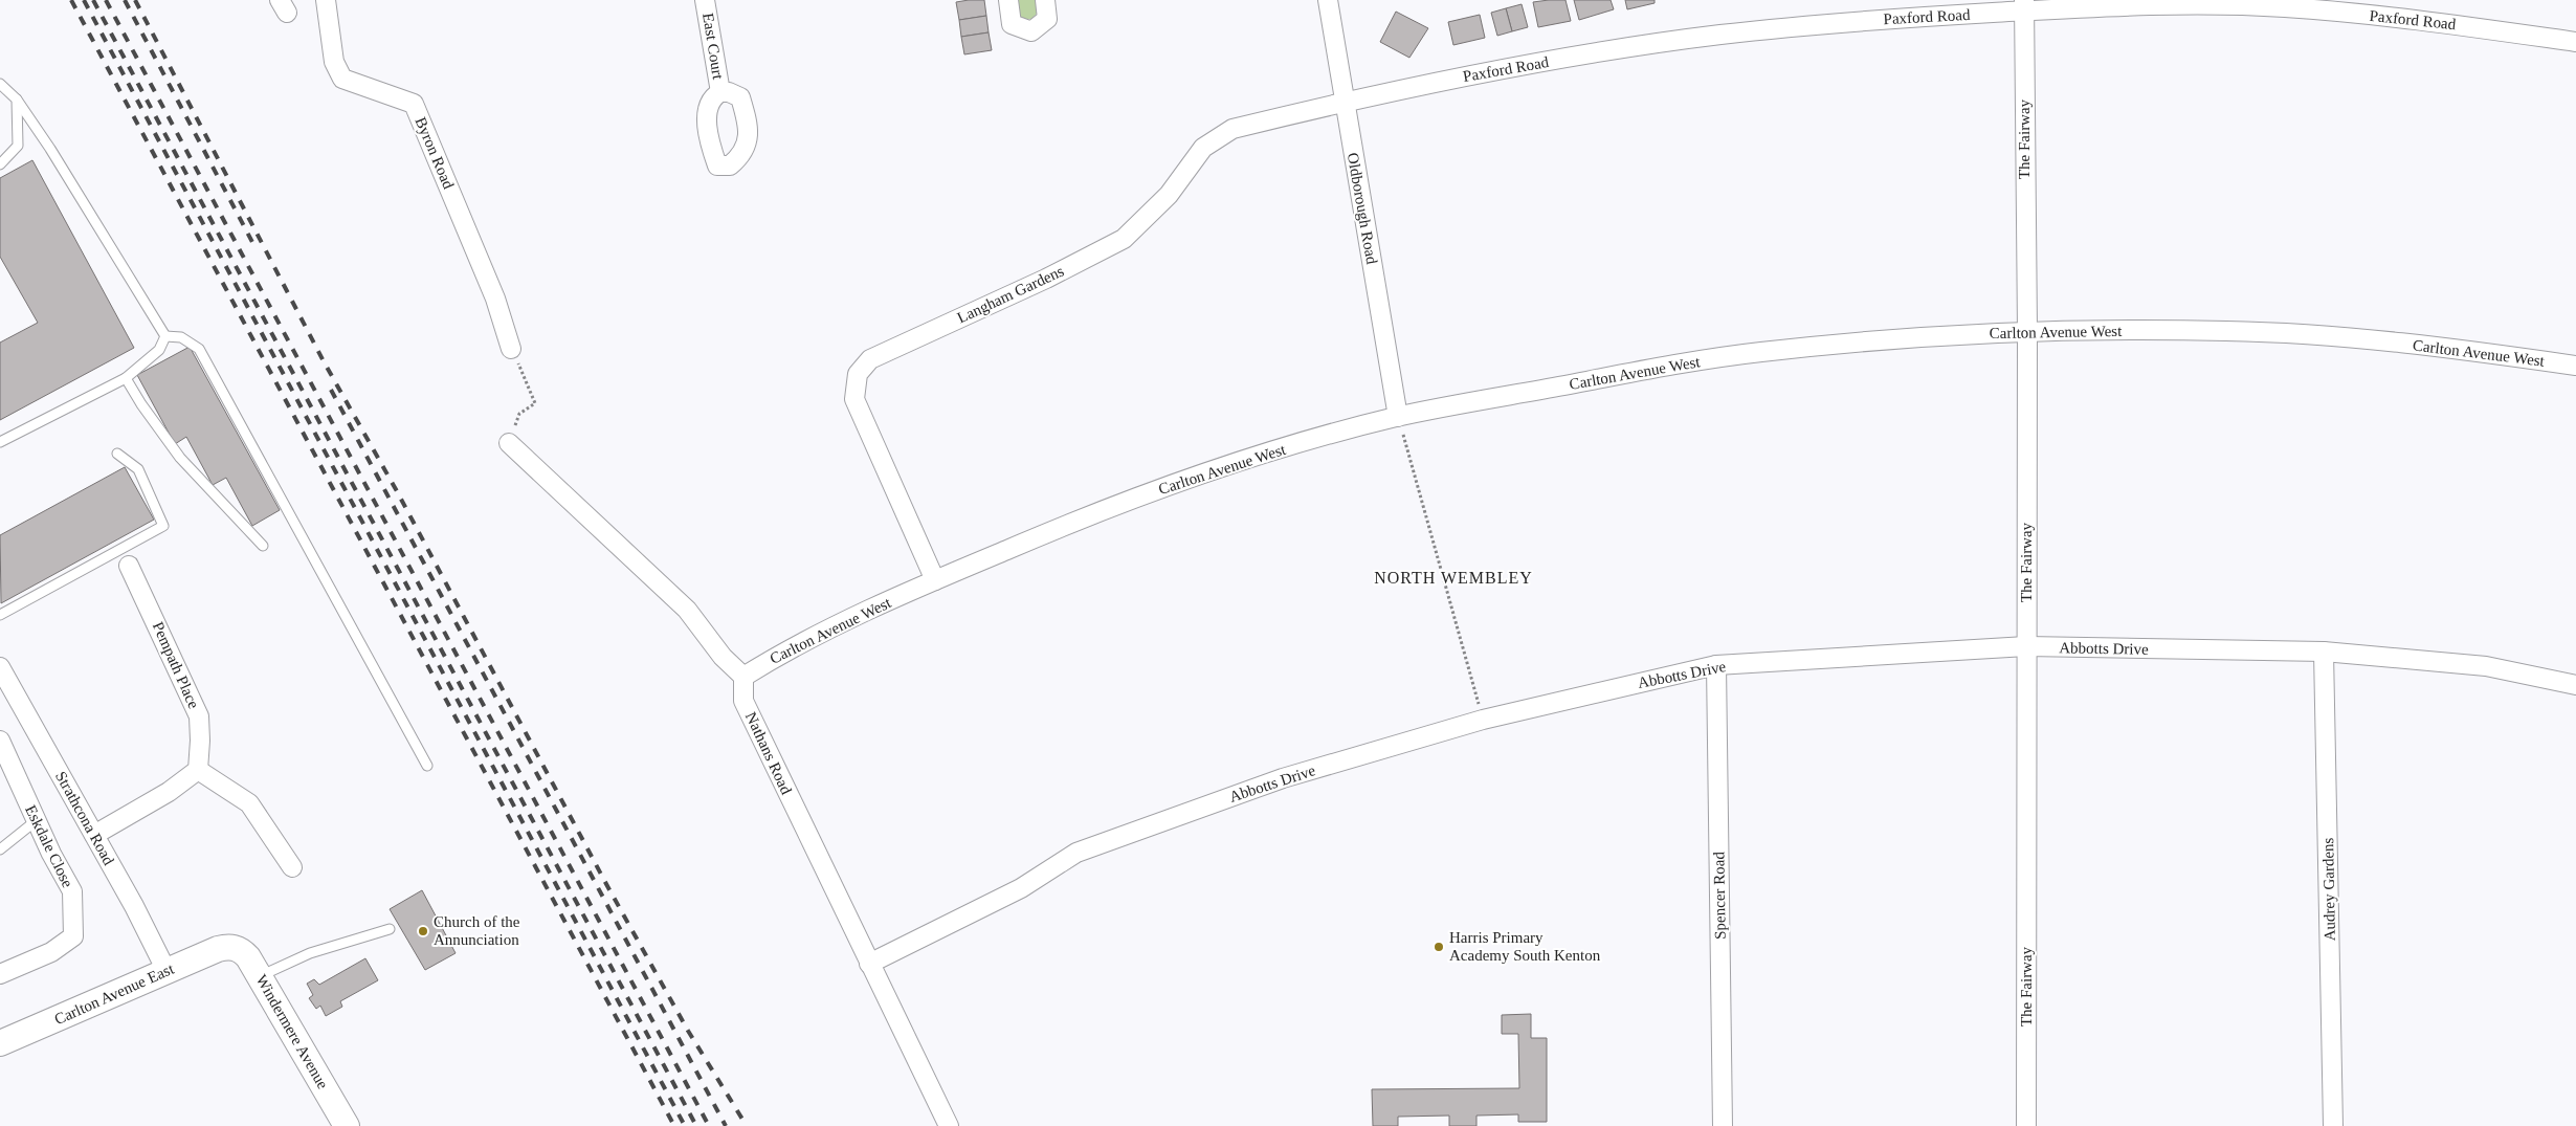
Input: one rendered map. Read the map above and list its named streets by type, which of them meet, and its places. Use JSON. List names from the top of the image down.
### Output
{
  "streets": {
    "street": [
      "Paxford Road",
      "East Court",
      "The Fairway",
      "Byron Road",
      "Oldborough Road",
      "Langham Gardens",
      "Carlton Avenue West",
      "Abbotts Drive",
      "Pempath Place",
      "Nathans Road",
      "Strathcona Road",
      "Eskdale Close",
      "Audrey Gardens",
      "Spencer Road",
      "Carlton Avenue East",
      "Windermere Avenue"
    ]
  },
  "crossings": [
    ["Paxford Road", "The Fairway"],
    ["Paxford Road", "Oldborough Road"],
    ["Paxford Road", "Langham Gardens"],
    ["The Fairway", "Carlton Avenue West"],
    ["The Fairway", "Abbotts Drive"],
    ["Oldborough Road", "Langham Gardens"],
    ["Oldborough Road", "Carlton Avenue West"],
    ["Langham Gardens", "Carlton Avenue West"],
    ["Carlton Avenue West", "Nathans Road"],
    ["Abbotts Drive", "Nathans Road"],
    ["Abbotts Drive", "Audrey Gardens"],
    ["Abbotts Drive", "Spencer Road"],
    ["Strathcona Road", "Carlton Avenue East"],
    ["Carlton Avenue East", "Windermere Avenue"]
  ],
  "districts": ["NORTH WEMBLEY"],
  "places": ["Church of the Annunciation", "Harris Primary Academy South Kenton"]
}
